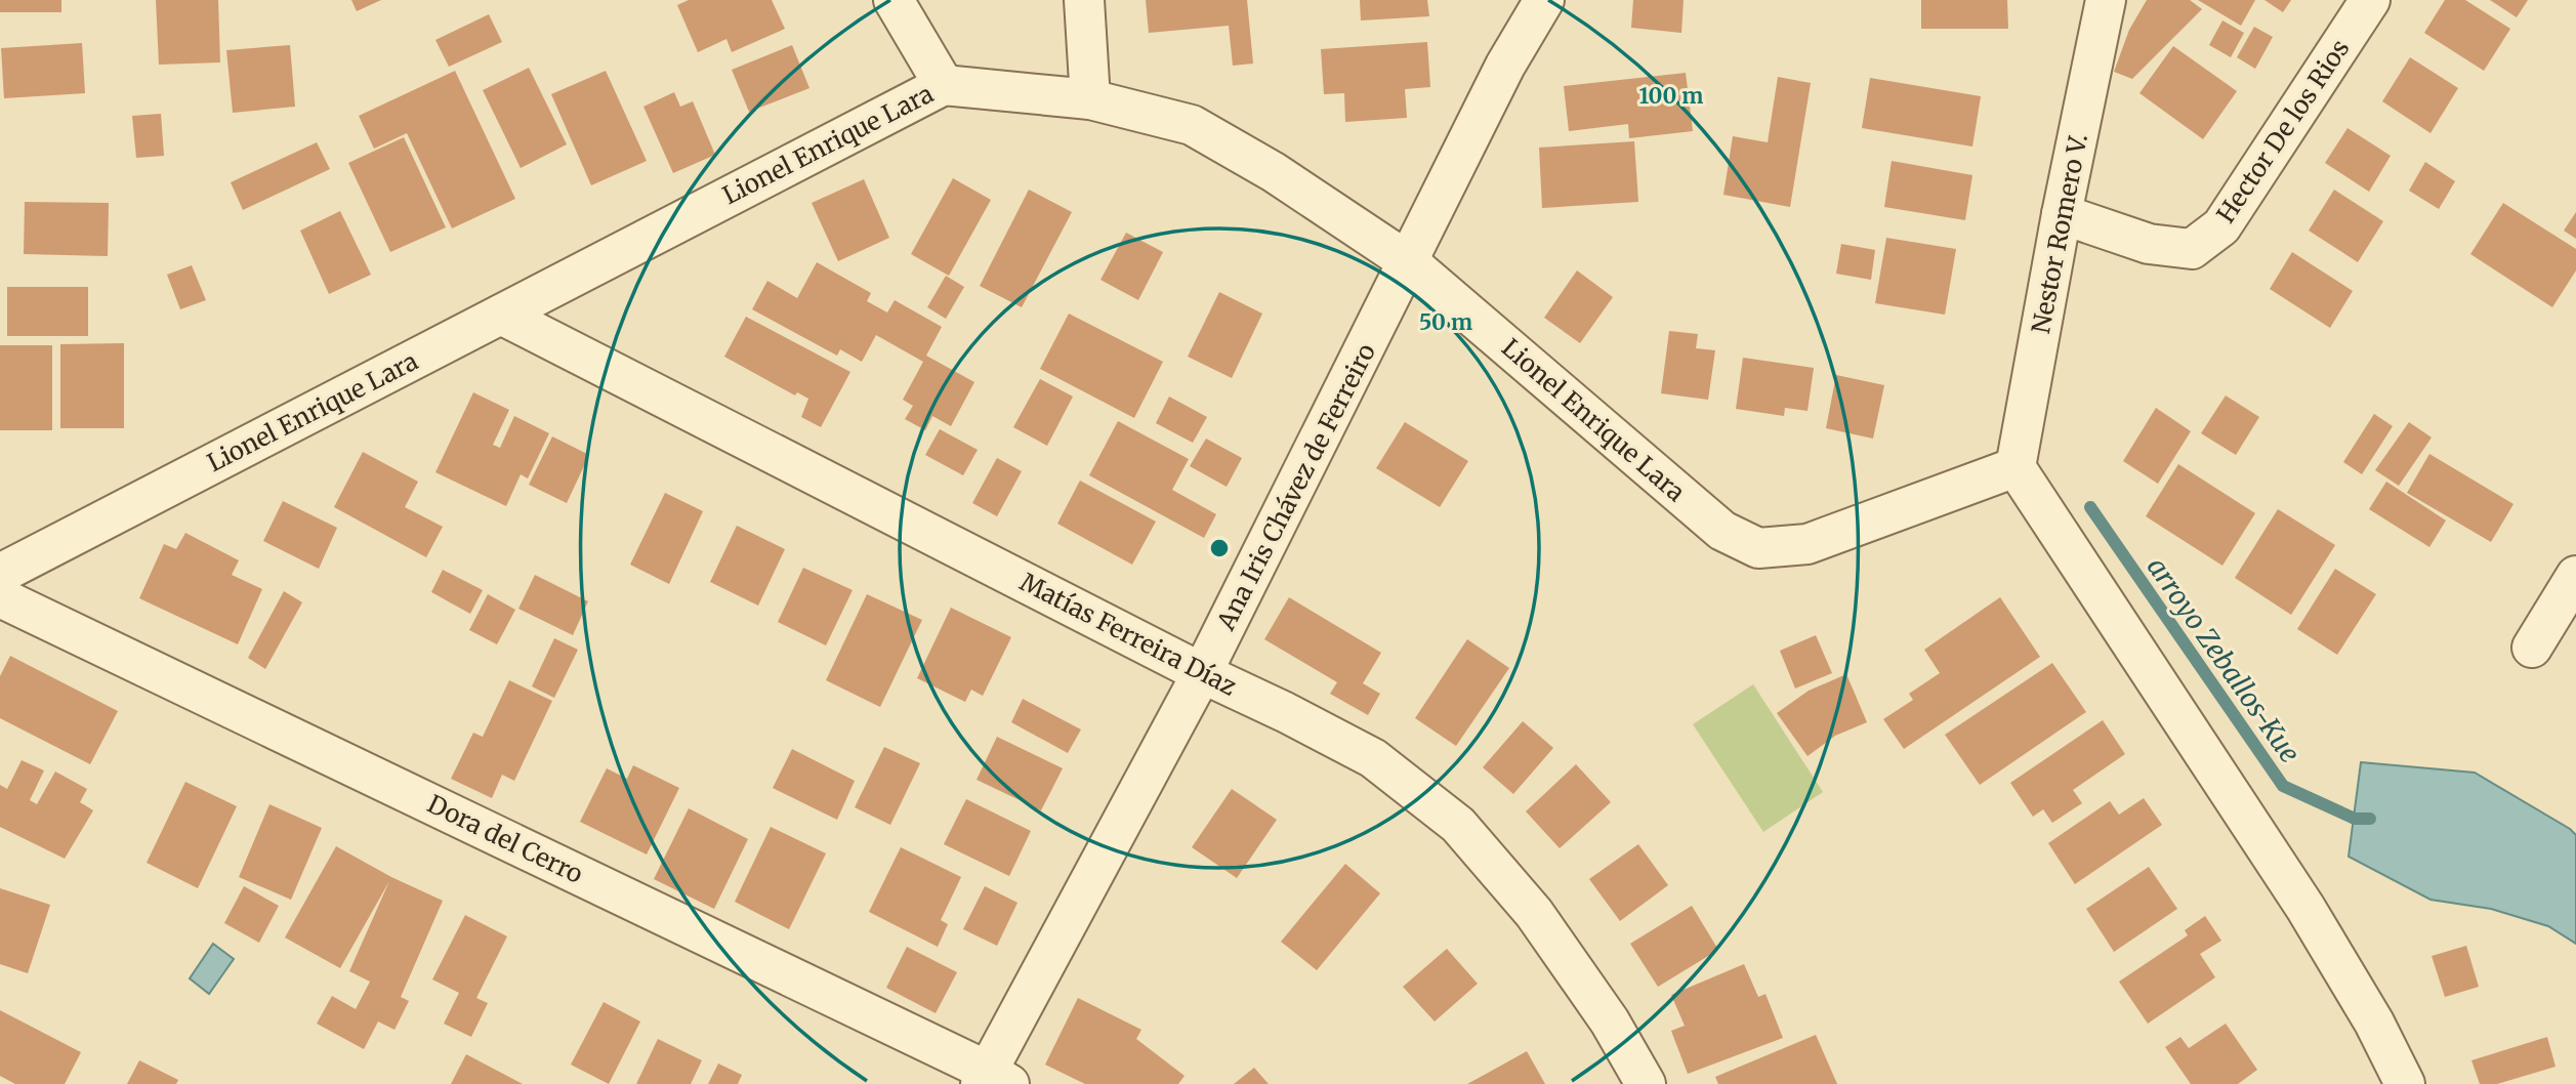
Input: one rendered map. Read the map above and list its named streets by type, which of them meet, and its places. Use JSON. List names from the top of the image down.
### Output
{
  "streets": {
    "street": [
      "Hector De los Rios",
      "Lionel Enrique Lara",
      "Nestor Romero V.",
      "Ana Iris Chávez de Ferreiro",
      "Matías Ferreira Díaz",
      "Dora del Cerro"
    ]
  },
  "crossings": [
    ["Hector De los Rios", "Nestor Romero V."],
    ["Lionel Enrique Lara", "Nestor Romero V."],
    ["Lionel Enrique Lara", "Ana Iris Chávez de Ferreiro"],
    ["Lionel Enrique Lara", "Matías Ferreira Díaz"],
    ["Ana Iris Chávez de Ferreiro", "Matías Ferreira Díaz"],
    ["Ana Iris Chávez de Ferreiro", "Dora del Cerro"]
  ],
  "water": ["arroyo Zeballos-Kue"],
  "rings": ["100 m", "50 m"]
}
